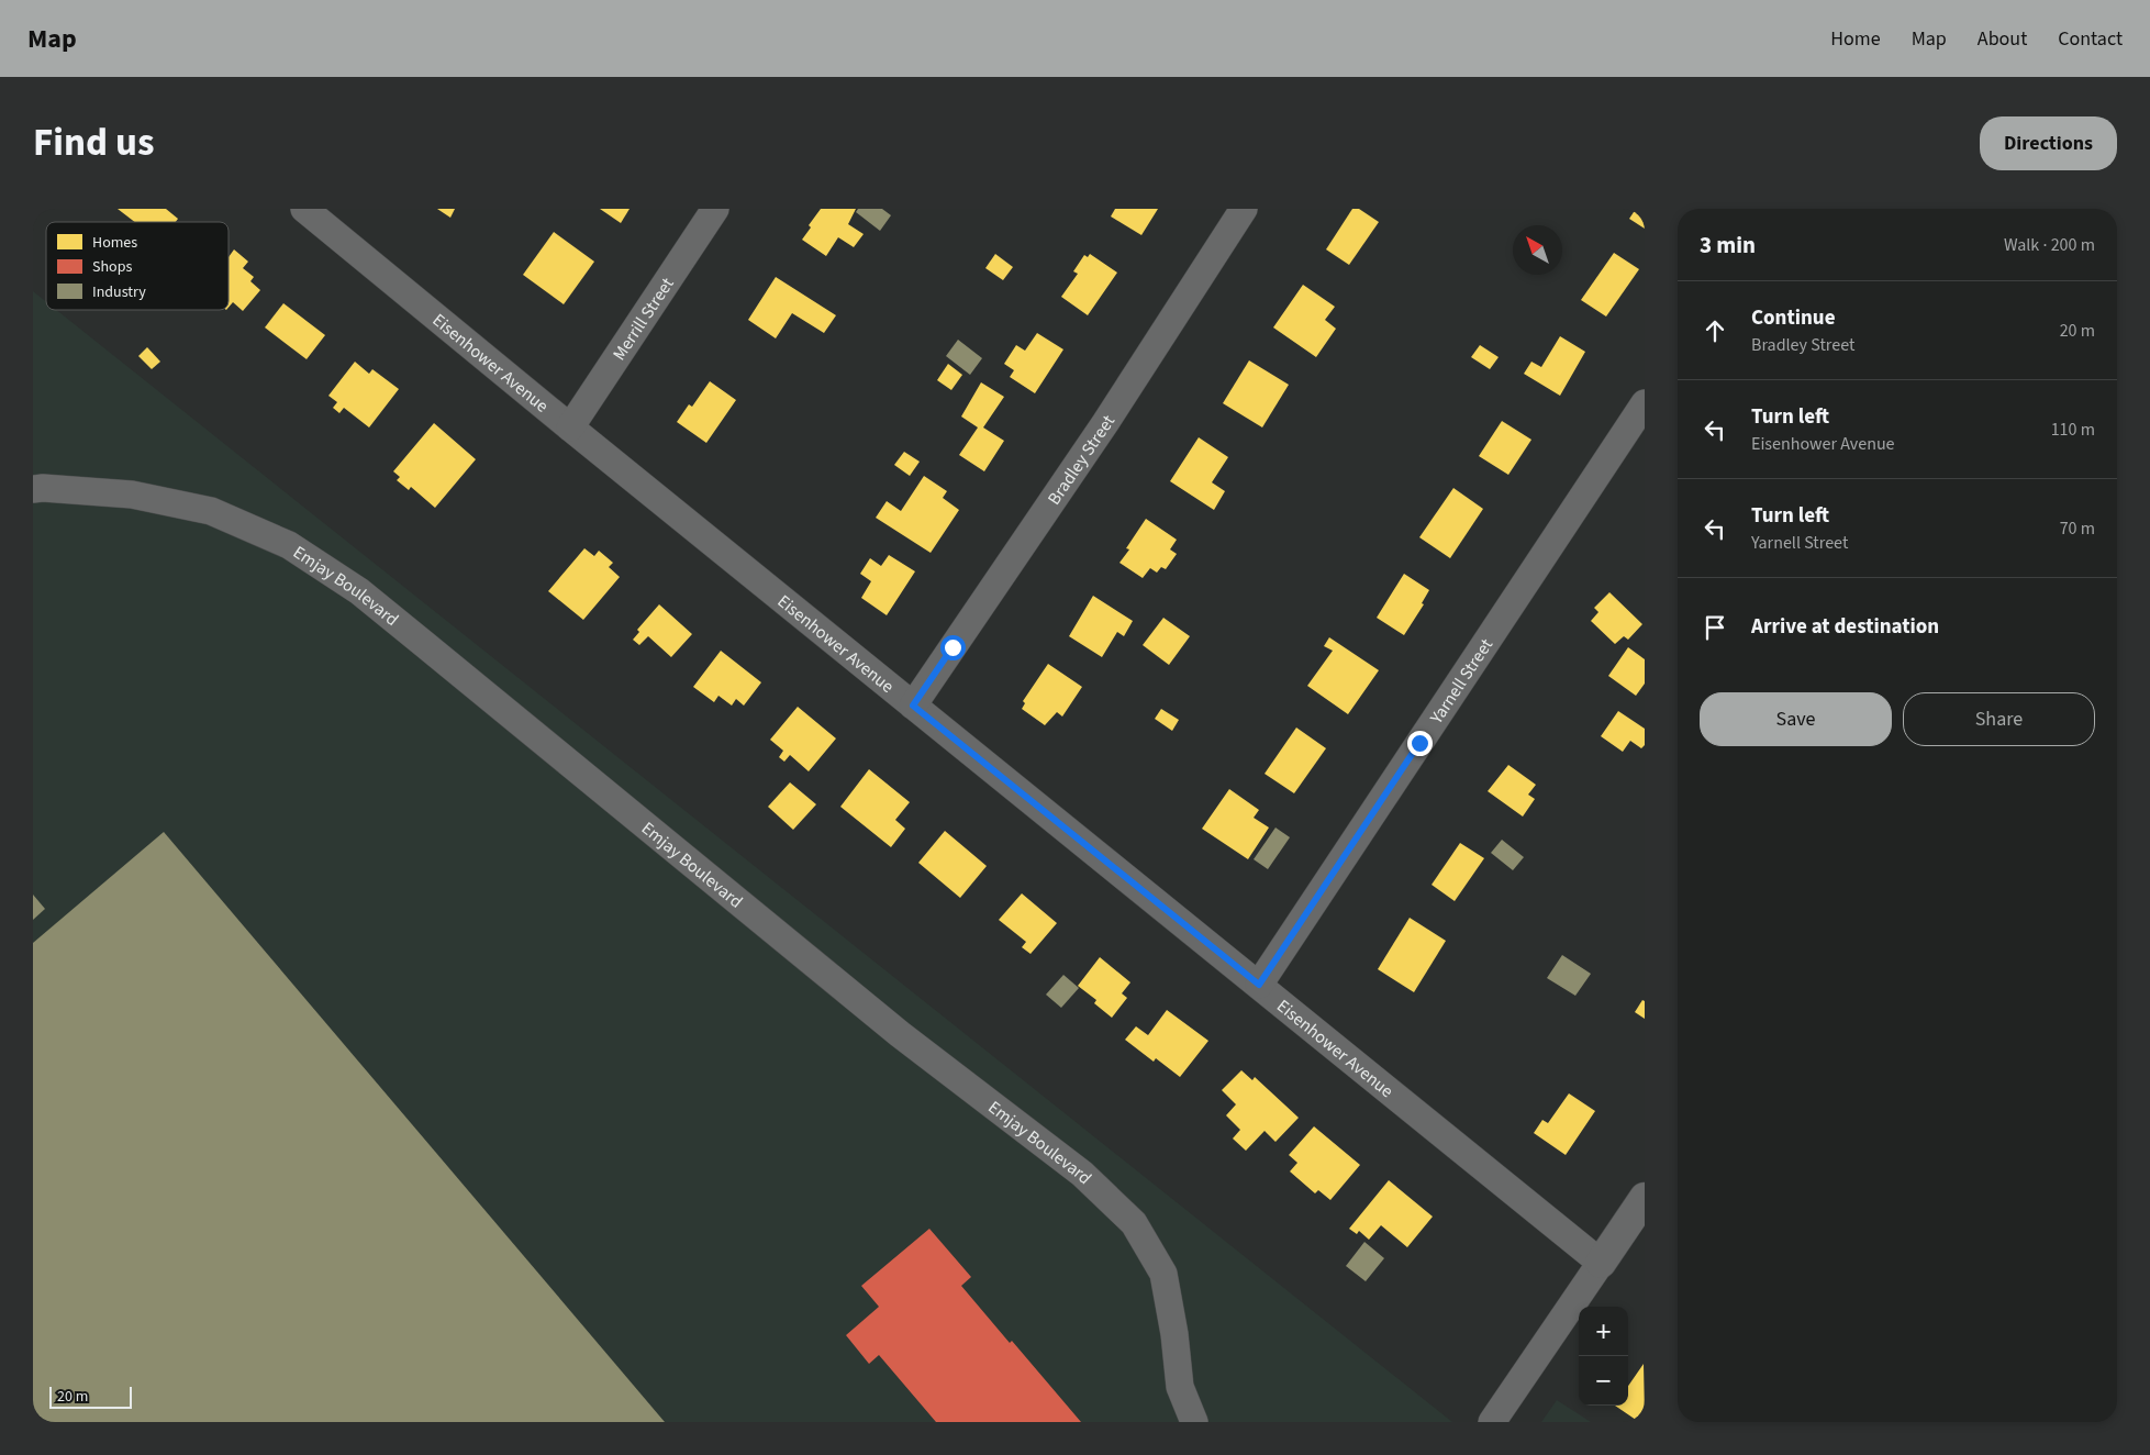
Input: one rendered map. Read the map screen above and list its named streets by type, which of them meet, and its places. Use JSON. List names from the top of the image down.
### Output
{
  "streets": {
    "street": [
      "Merrill Street",
      "Eisenhower Avenue",
      "Bradley Street",
      "Emjay Boulevard",
      "Yarnell Street"
    ]
  },
  "crossings": [
    ["Merrill Street", "Eisenhower Avenue"],
    ["Eisenhower Avenue", "Bradley Street"],
    ["Eisenhower Avenue", "Yarnell Street"]
  ],
  "legend": ["Homes", "Shops", "Industry"],
  "scale_bar": "20 m",
  "north": "top left",
  "page": {
    "header": "Map",
    "nav": [
      "Home",
      "Map",
      "About",
      "Contact"
    ],
    "title": "Find us",
    "buttons": [
      "Directions",
      ["Save", "Share"]
    ],
    "heading": ["3 min", "Walk · 200 m"],
    "list": [
      ["Continue", "Bradley Street", "20 m"],
      ["Turn left", "Eisenhower Avenue", "110 m"],
      ["Turn left", "Yarnell Street", "70 m"],
      "Arrive at destination"
    ],
    "map_buttons": ["+", "−"],
    "scale": "20 m"
  }
}
